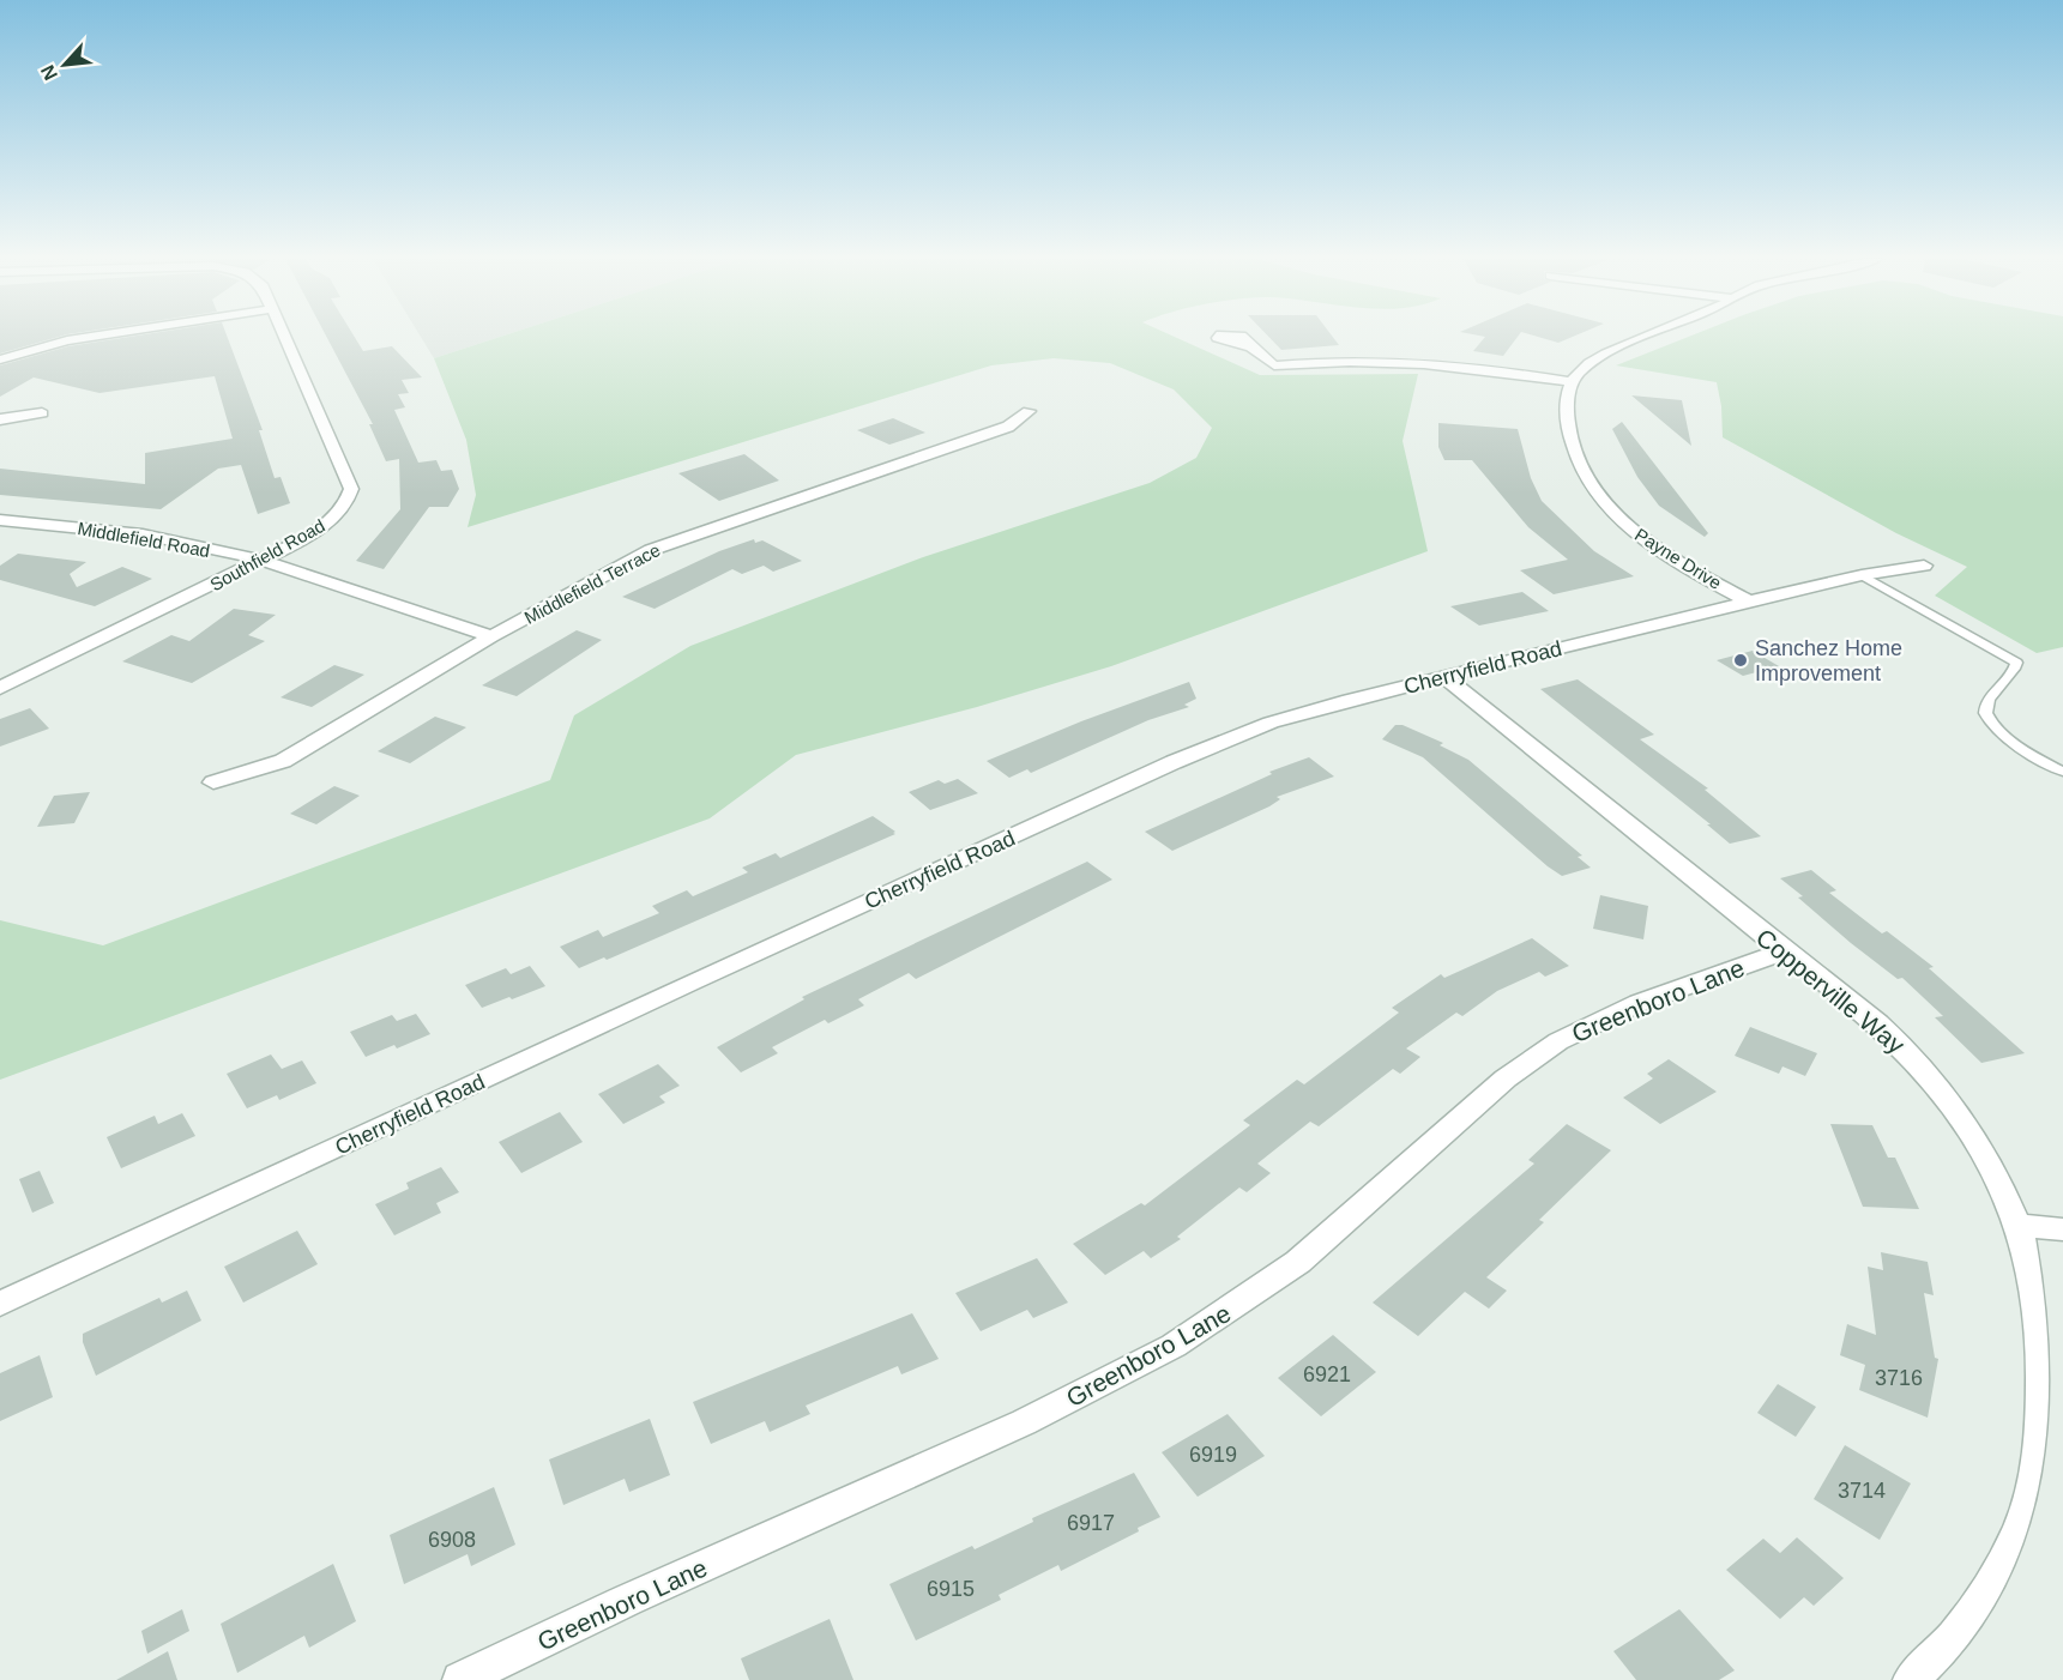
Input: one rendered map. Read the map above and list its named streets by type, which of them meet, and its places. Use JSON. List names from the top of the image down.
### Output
{
  "streets": {
    "street": [
      "Middlefield Road",
      "Southfield Road",
      "Payne Drive",
      "Middlefield Terrace",
      "Cherryfield Road",
      "Copperville Way",
      "Greenboro Lane"
    ]
  },
  "crossings": [
    ["Middlefield Road", "Southfield Road"],
    ["Middlefield Road", "Middlefield Terrace"],
    ["Payne Drive", "Cherryfield Road"],
    ["Cherryfield Road", "Copperville Way"],
    ["Copperville Way", "Greenboro Lane"]
  ],
  "places": ["Sanchez Home Improvement"],
  "house_numbers": [
    "6921",
    "3716",
    "6919",
    "3714",
    "6917",
    "6908",
    "6915"
  ],
  "north": "bottom left"
}
